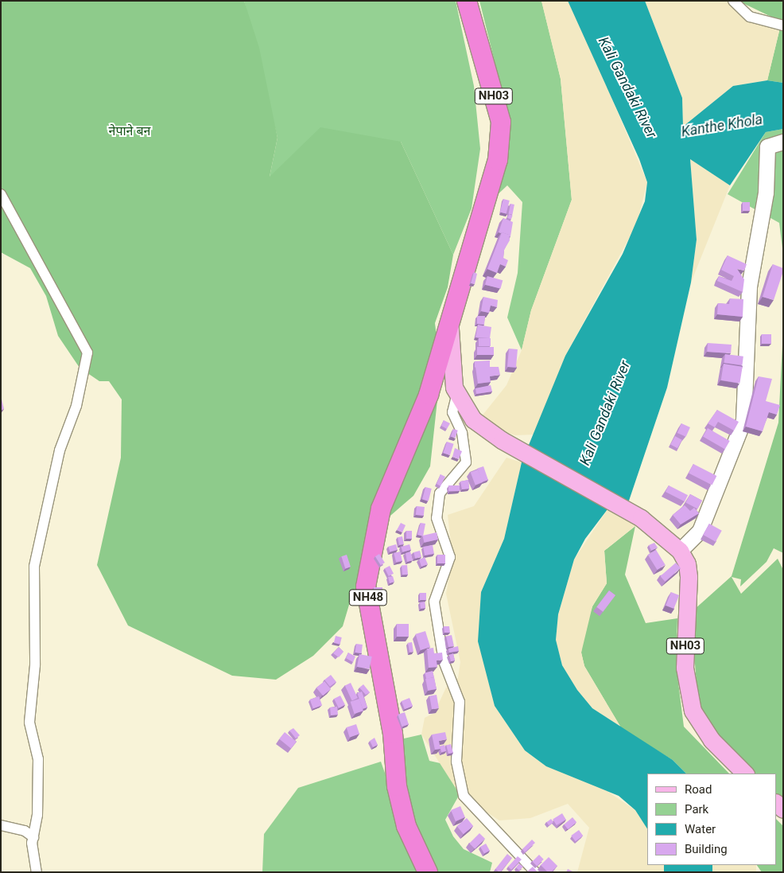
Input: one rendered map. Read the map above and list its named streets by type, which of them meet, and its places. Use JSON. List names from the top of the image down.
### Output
{
  "streets": {
    "highway": ["NH03", "NH48"]
  },
  "crossings": [
    ["NH03", "NH48"]
  ],
  "water": ["Kali Gandaki River", "Kanthe Khola"],
  "parks": ["नेपाने बन"],
  "legend": [
    "Road",
    "Park",
    "Water",
    "Building"
  ]
}
